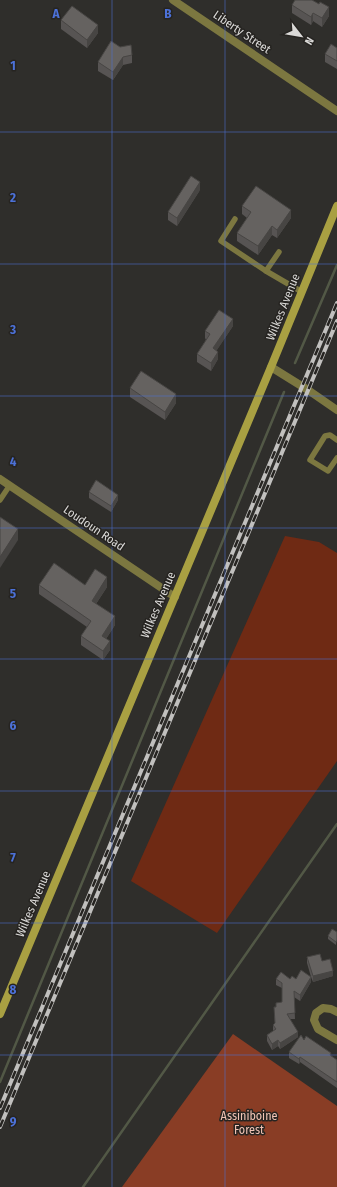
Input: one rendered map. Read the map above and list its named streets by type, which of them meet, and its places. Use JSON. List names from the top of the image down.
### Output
{
  "streets": {
    "main road": ["Wilkes Avenue"],
    "street": ["Liberty Street", "Loudoun Road"]
  },
  "crossings": [
    ["Wilkes Avenue", "Loudoun Road"]
  ],
  "parks": ["Assiniboine Forest"],
  "north": "bottom right",
  "grid": {
    "columns": ["A", "B"],
    "rows": [
      "1",
      "2",
      "3",
      "4",
      "5",
      "6",
      "7",
      "8",
      "9"
    ]
  }
}
